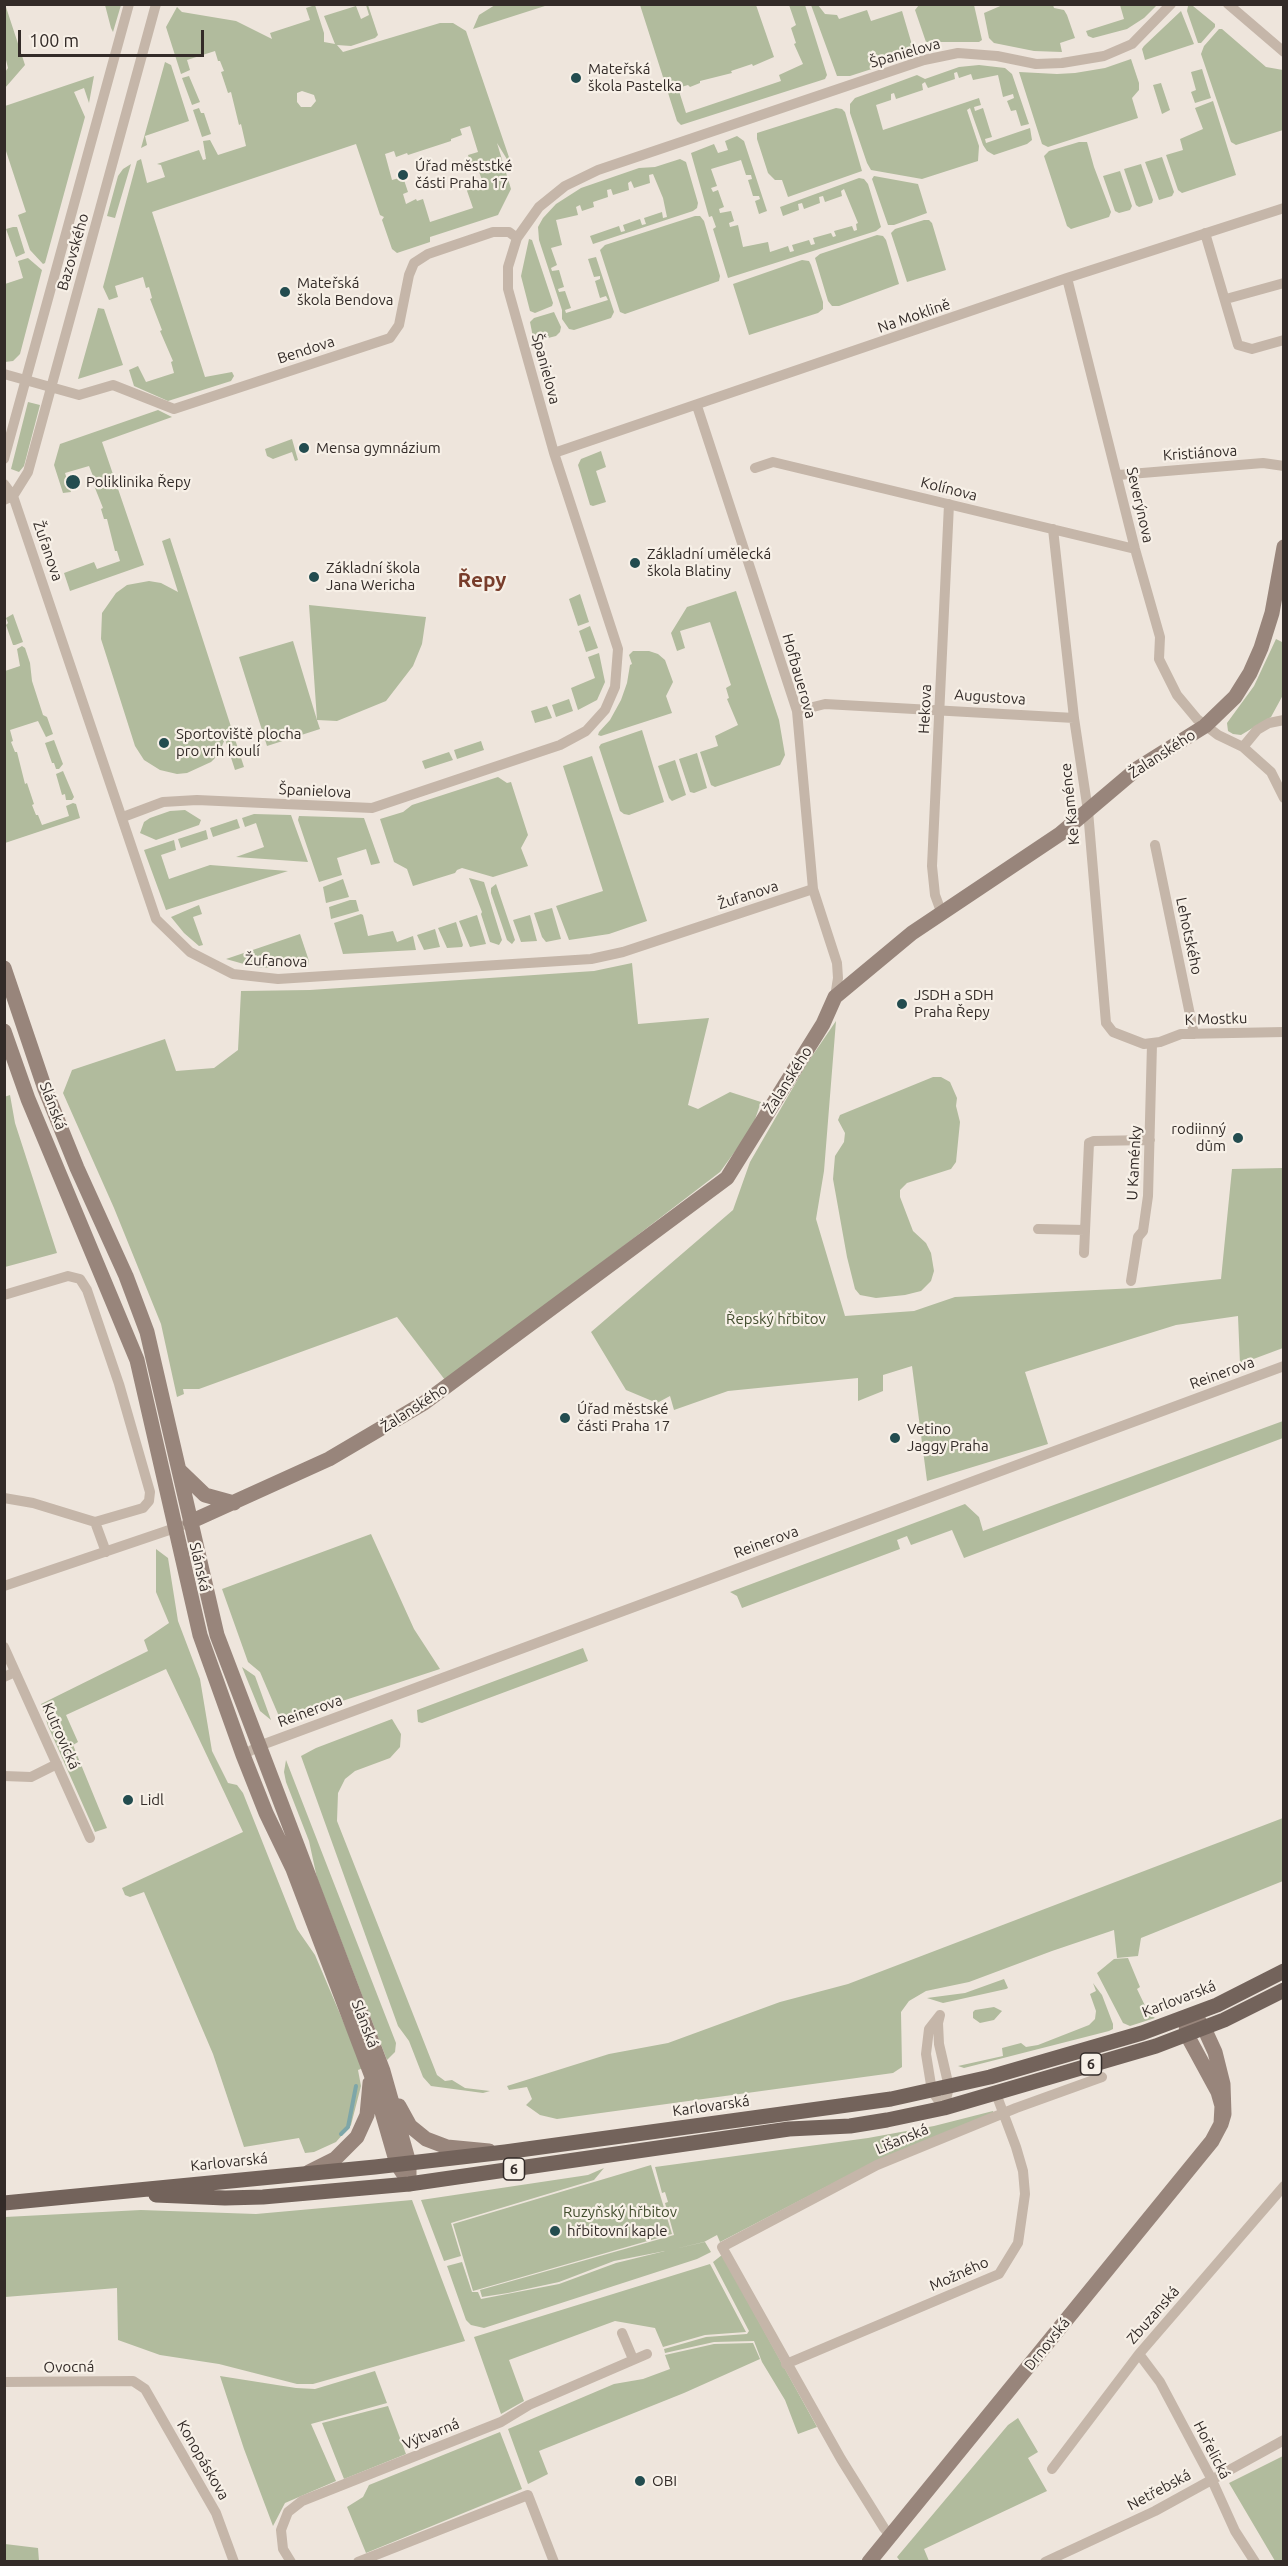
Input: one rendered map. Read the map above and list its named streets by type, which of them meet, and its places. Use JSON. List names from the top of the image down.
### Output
{
  "streets": {
    "main road": [
      "Žalanského",
      "Slánská",
      "Karlovarská",
      "6",
      "Drnovská"
    ],
    "street": [
      "Španielova",
      "Bazovského",
      "Na Moklině",
      "Bendova",
      "Kristiánova",
      "Kolínova",
      "Severýnova",
      "Žufanova",
      "Hofbauerova",
      "Augustova",
      "Hekova",
      "Ke Kaménce",
      "Lehotského",
      "K Mostku",
      "U Kaménky",
      "Reinerova",
      "Kutrovická",
      "Lišanská",
      "Možného",
      "Zbuzanská",
      "Ovocná",
      "Výtvarná",
      "Hořelická",
      "Konopáskova",
      "Netřebská"
    ]
  },
  "crossings": [
    ["Španielova", "Na Moklině"],
    ["Španielova", "Bendova"],
    ["Španielova", "Žufanova"],
    ["Bazovského", "Bendova"],
    ["Bazovského", "Žufanova"],
    ["Na Moklině", "Severýnova"],
    ["Na Moklině", "Hofbauerova"],
    ["Kristiánova", "Severýnova"],
    ["Kolínova", "Severýnova"],
    ["Kolínova", "Hekova"],
    ["Kolínova", "Ke Kaménce"],
    ["Severýnova", "Žalanského"],
    ["Žufanova", "Hofbauerova"],
    ["Hofbauerova", "Augustova"],
    ["Hofbauerova", "Žalanského"],
    ["Augustova", "Hekova"],
    ["Augustova", "Ke Kaménce"],
    ["Hekova", "Žalanského"],
    ["Žalanského", "Ke Kaménce"],
    ["Žalanského", "Slánská"],
    ["Ke Kaménce", "K Mostku"],
    ["Ke Kaménce", "U Kaménky"],
    ["Lehotského", "K Mostku"],
    ["K Mostku", "U Kaménky"],
    ["Slánská", "Reinerova"],
    ["Slánská", "Karlovarská"],
    ["Karlovarská", "Možného"],
    ["Karlovarská", "Drnovská"],
    ["Lišanská", "Možného"],
    ["Zbuzanská", "Hořelická"],
    ["Ovocná", "Konopáskova"],
    ["Hořelická", "Netřebská"]
  ],
  "districts": ["Řepy"],
  "parks": ["Řepský hřbitov", "Ruzyňský hřbitov"],
  "places": [
    "Mateřská škola Pastelka",
    "Úřad měststké části Praha 17",
    "Mateřská škola Bendova",
    "Mensa gymnázium",
    "Poliklinika Řepy",
    "Základní umělecká škola Blatiny",
    "Základní škola Jana Wericha",
    "Sportoviště plocha pro vrh koulí",
    "JSDH a SDH Praha Řepy",
    "rodiinný dům",
    "Úřad městské části Praha 17",
    "Vetino Jaggy Praha",
    "Lidl",
    "hřbitovní kaple",
    "OBI"
  ],
  "scale_bar": "100 m"
}
